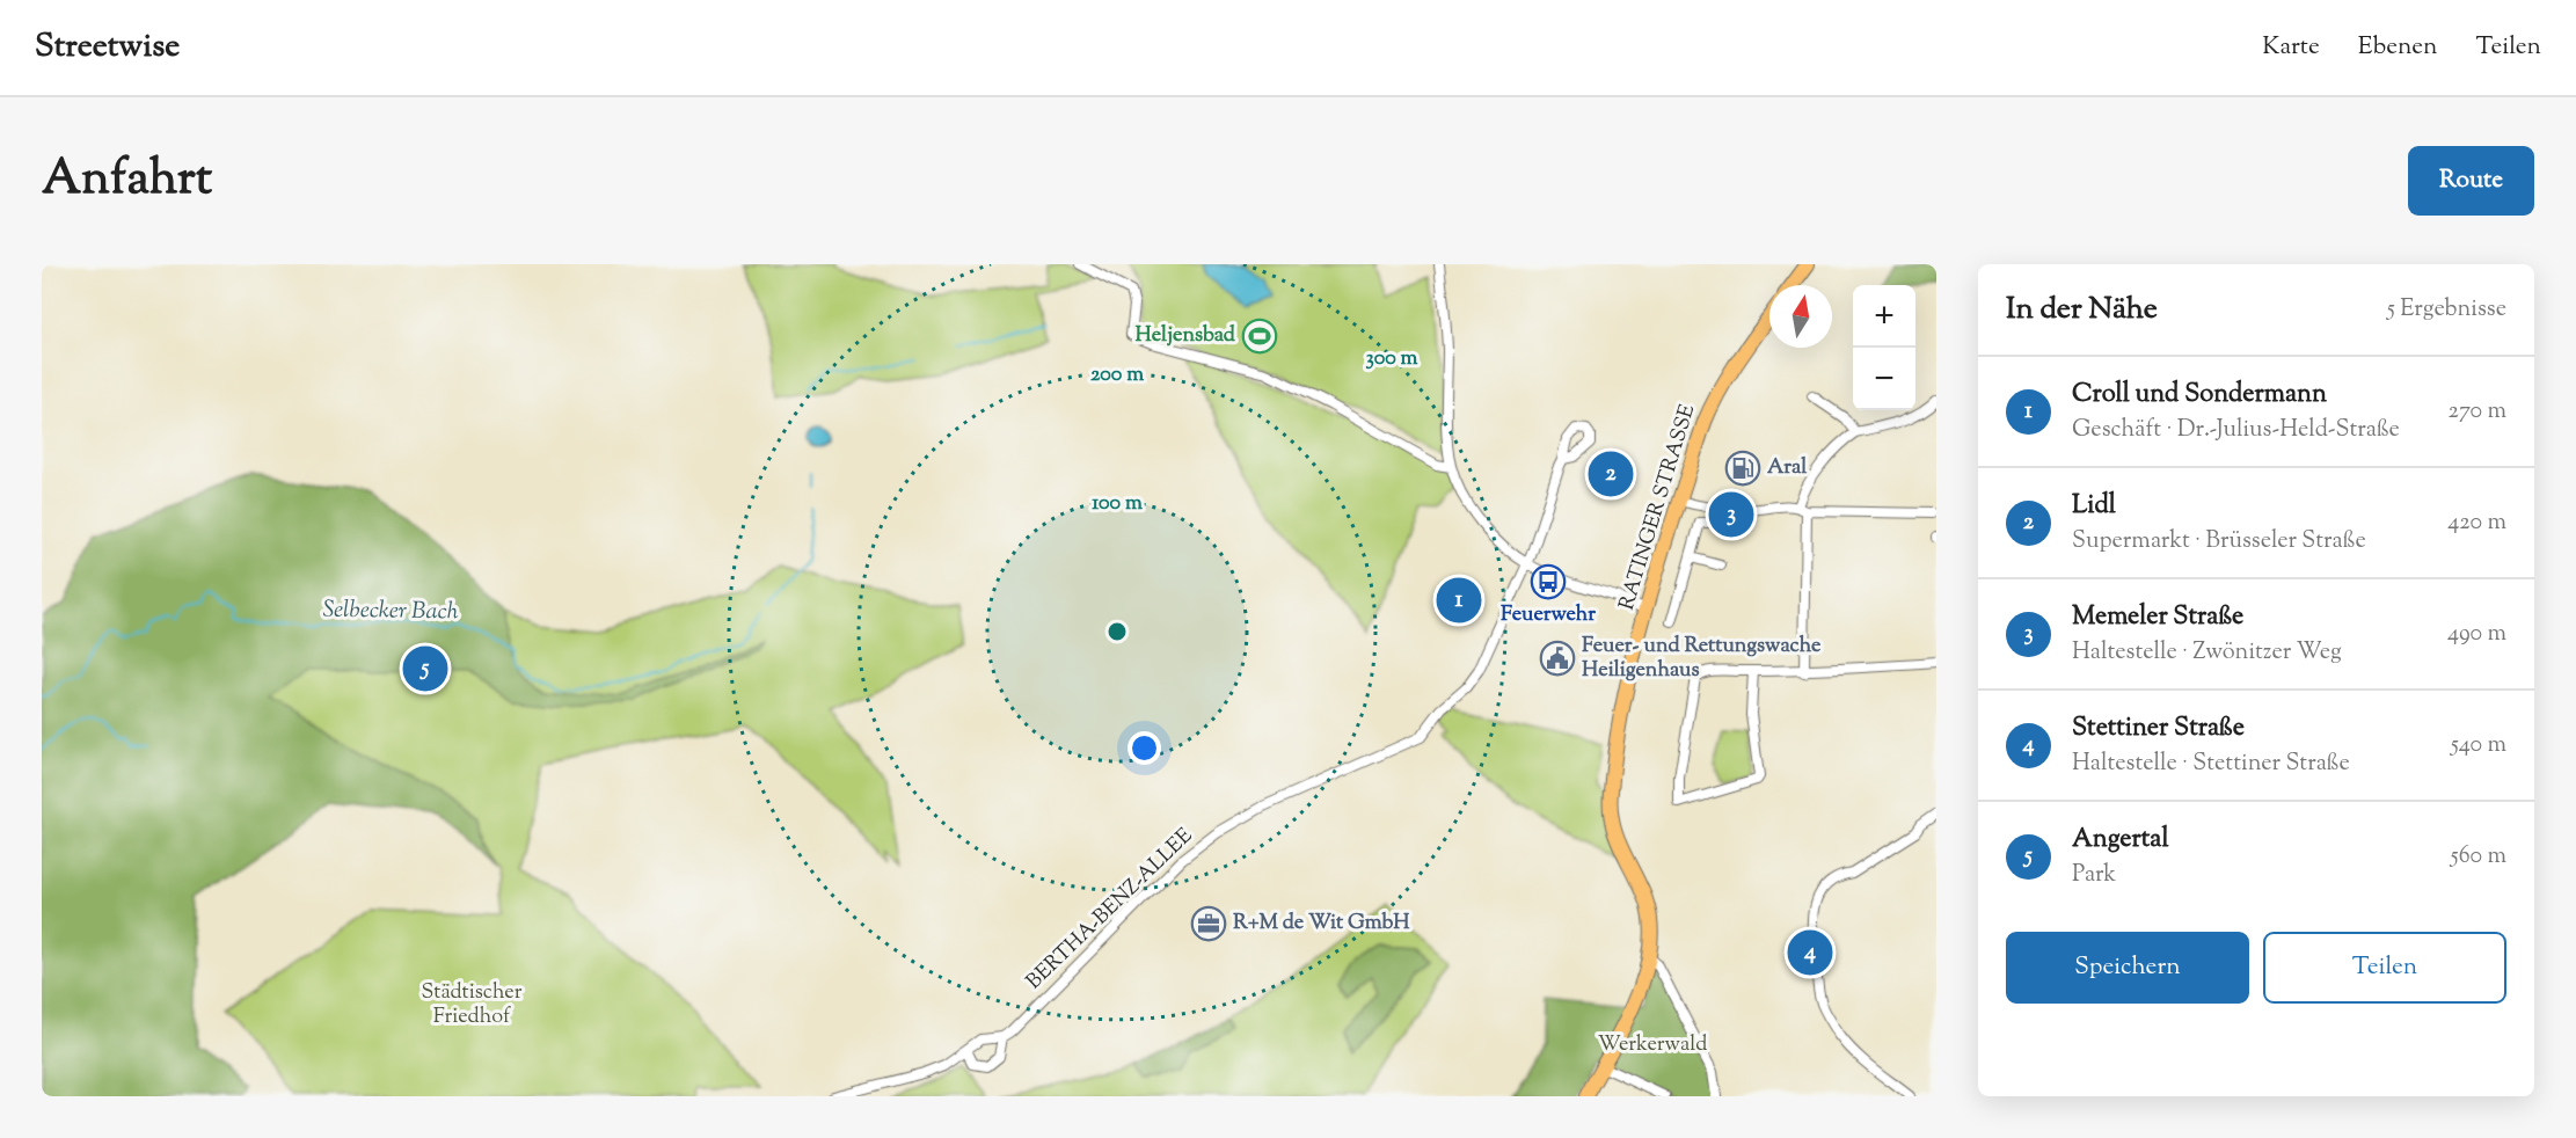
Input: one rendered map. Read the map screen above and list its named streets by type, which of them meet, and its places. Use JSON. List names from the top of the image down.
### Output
{
  "streets": {
    "main road": ["RATINGER STRASSE"],
    "street": ["BERTHA-BENZ-ALLEE"]
  },
  "water": ["Selbecker Bach"],
  "parks": ["Städtischer Friedhof", "Werkerwald"],
  "places": {
    "sports": ["Heljensbad"],
    "fuel station": ["Aral"],
    "bus stop": ["Feuerwehr"],
    "public building": ["Feuer- und Rettungswache Heiligenhaus"],
    "office": ["R+M de Wit GmbH"]
  },
  "north": "top",
  "page": {
    "header": "Streetwise",
    "nav": ["Karte", "Ebenen", "Teilen"],
    "title": "Anfahrt",
    "buttons": [
      "Route",
      ["Speichern", "Teilen"]
    ],
    "heading": ["In der Nähe", "5 Ergebnisse"],
    "map_buttons": ["+", "−"],
    "list": [
      {
        "mark": "1",
        "name": "Croll und Sondermann",
        "note": "Geschäft · Dr.-Julius-Held-Straße",
        "value": "270 m"
      },
      {
        "mark": "2",
        "name": "Lidl",
        "note": "Supermarkt · Brüsseler Straße",
        "value": "420 m"
      },
      {
        "mark": "3",
        "name": "Memeler Straße",
        "note": "Haltestelle · Zwönitzer Weg",
        "value": "490 m"
      },
      {
        "mark": "4",
        "name": "Stettiner Straße",
        "note": "Haltestelle · Stettiner Straße",
        "value": "540 m"
      },
      {
        "mark": "5",
        "name": "Angertal",
        "note": "Park",
        "value": "560 m"
      }
    ],
    "pins": [
      "2",
      "3",
      "1",
      "5",
      "4"
    ]
  },
  "rings": ["300 m", "200 m", "100 m"]
}
